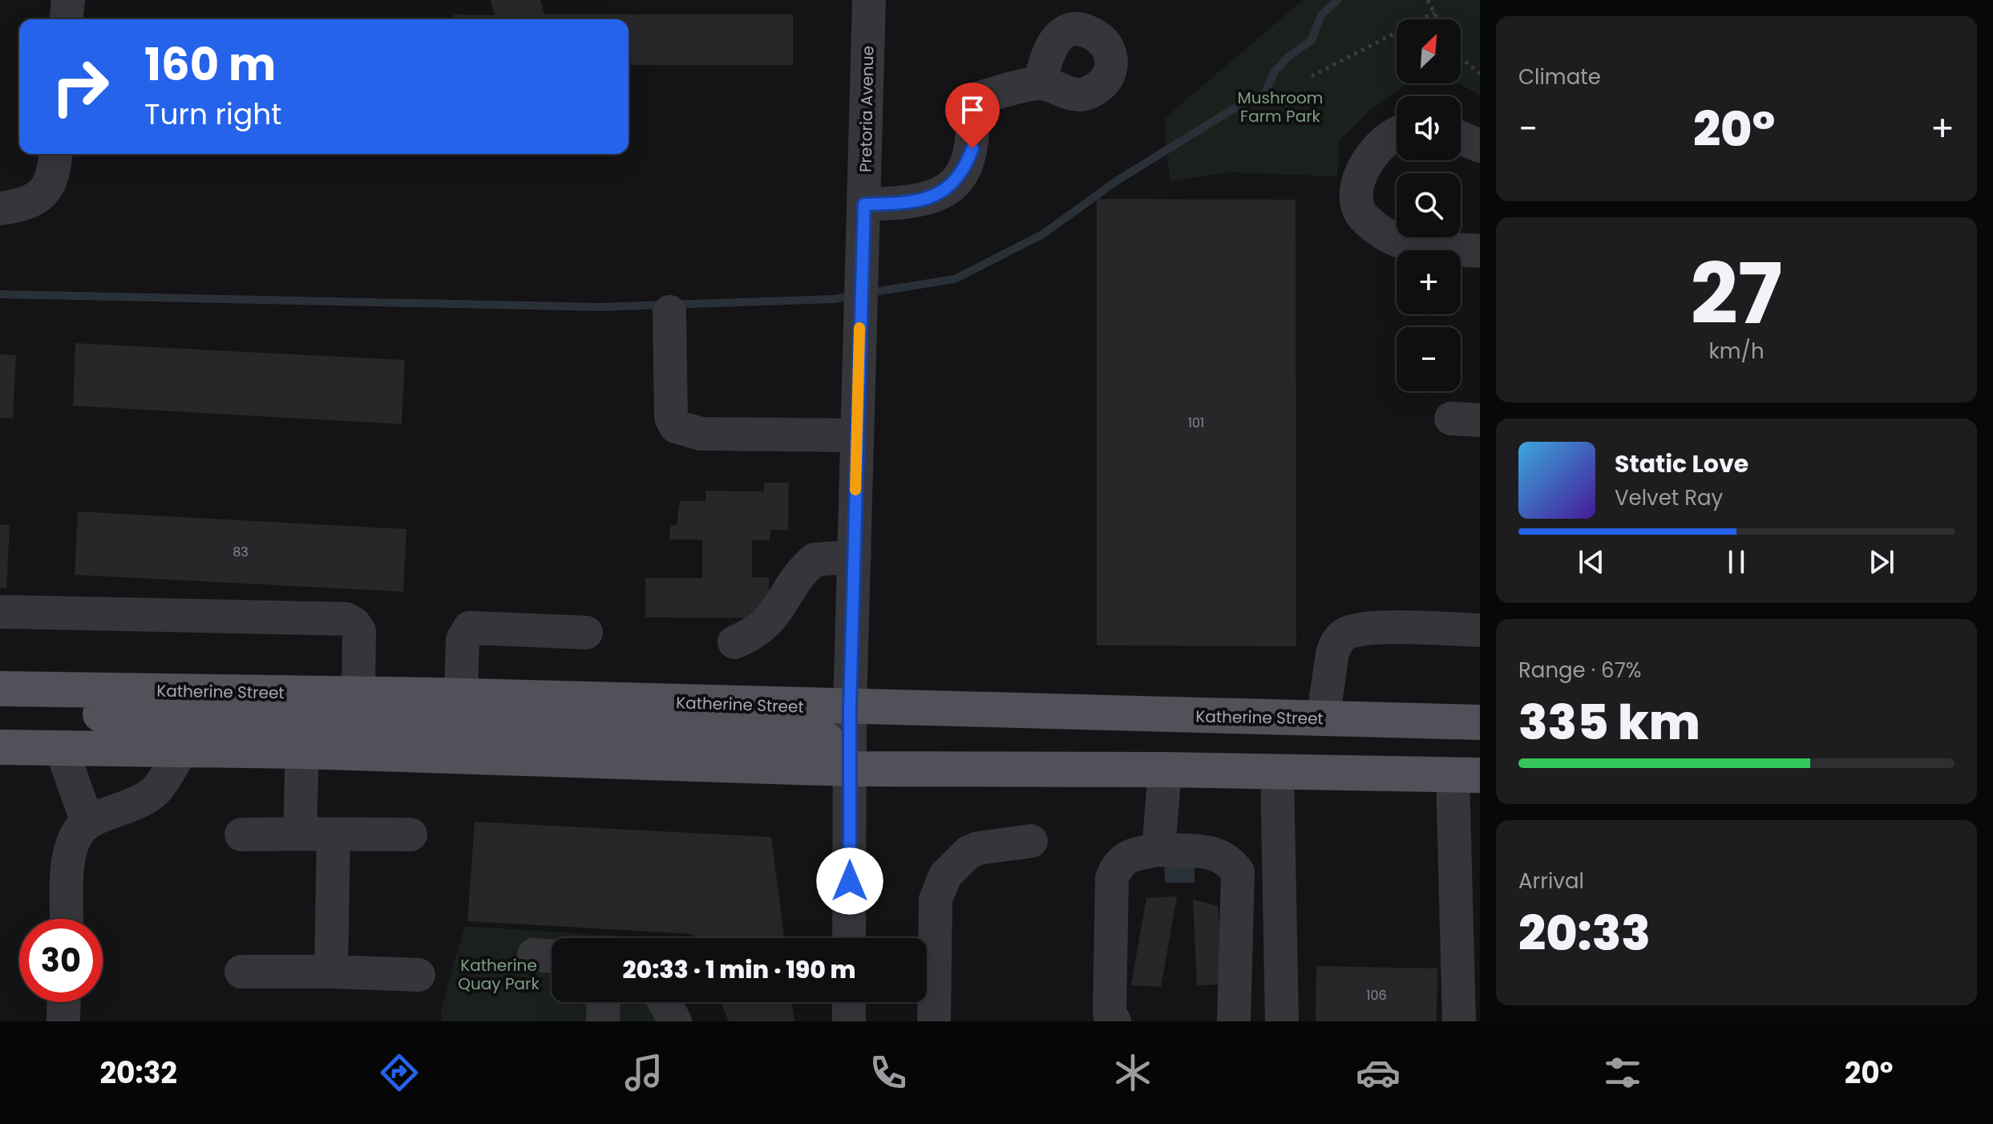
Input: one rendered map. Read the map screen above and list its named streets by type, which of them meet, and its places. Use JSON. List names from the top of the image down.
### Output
{
  "streets": {
    "main road": ["Katherine Street"],
    "street": ["Pretoria Avenue"]
  },
  "crossings": [
    ["Pretoria Avenue", "Katherine Street"]
  ],
  "parks": ["Mushroom Farm Park", "Katherine Quay Park"],
  "house_numbers": ["101", "83", "106"],
  "north": "top right",
  "page": {
    "tile": [
      "Climate",
      ["27", "km/h"],
      ["Range · 67%", "335 km"],
      ["Arrival", "20:33"]
    ],
    "map_buttons": ["+", "−"],
    "turn": ["160 m", "Turn right"],
    "heat": ["−", "20°", "+"],
    "song": ["Static Love", "Velvet Ray"],
    "limit": "30",
    "trip": "20:33 · 1 min · 190 m",
    "tabs": ["20:32", "20°"]
  }
}
